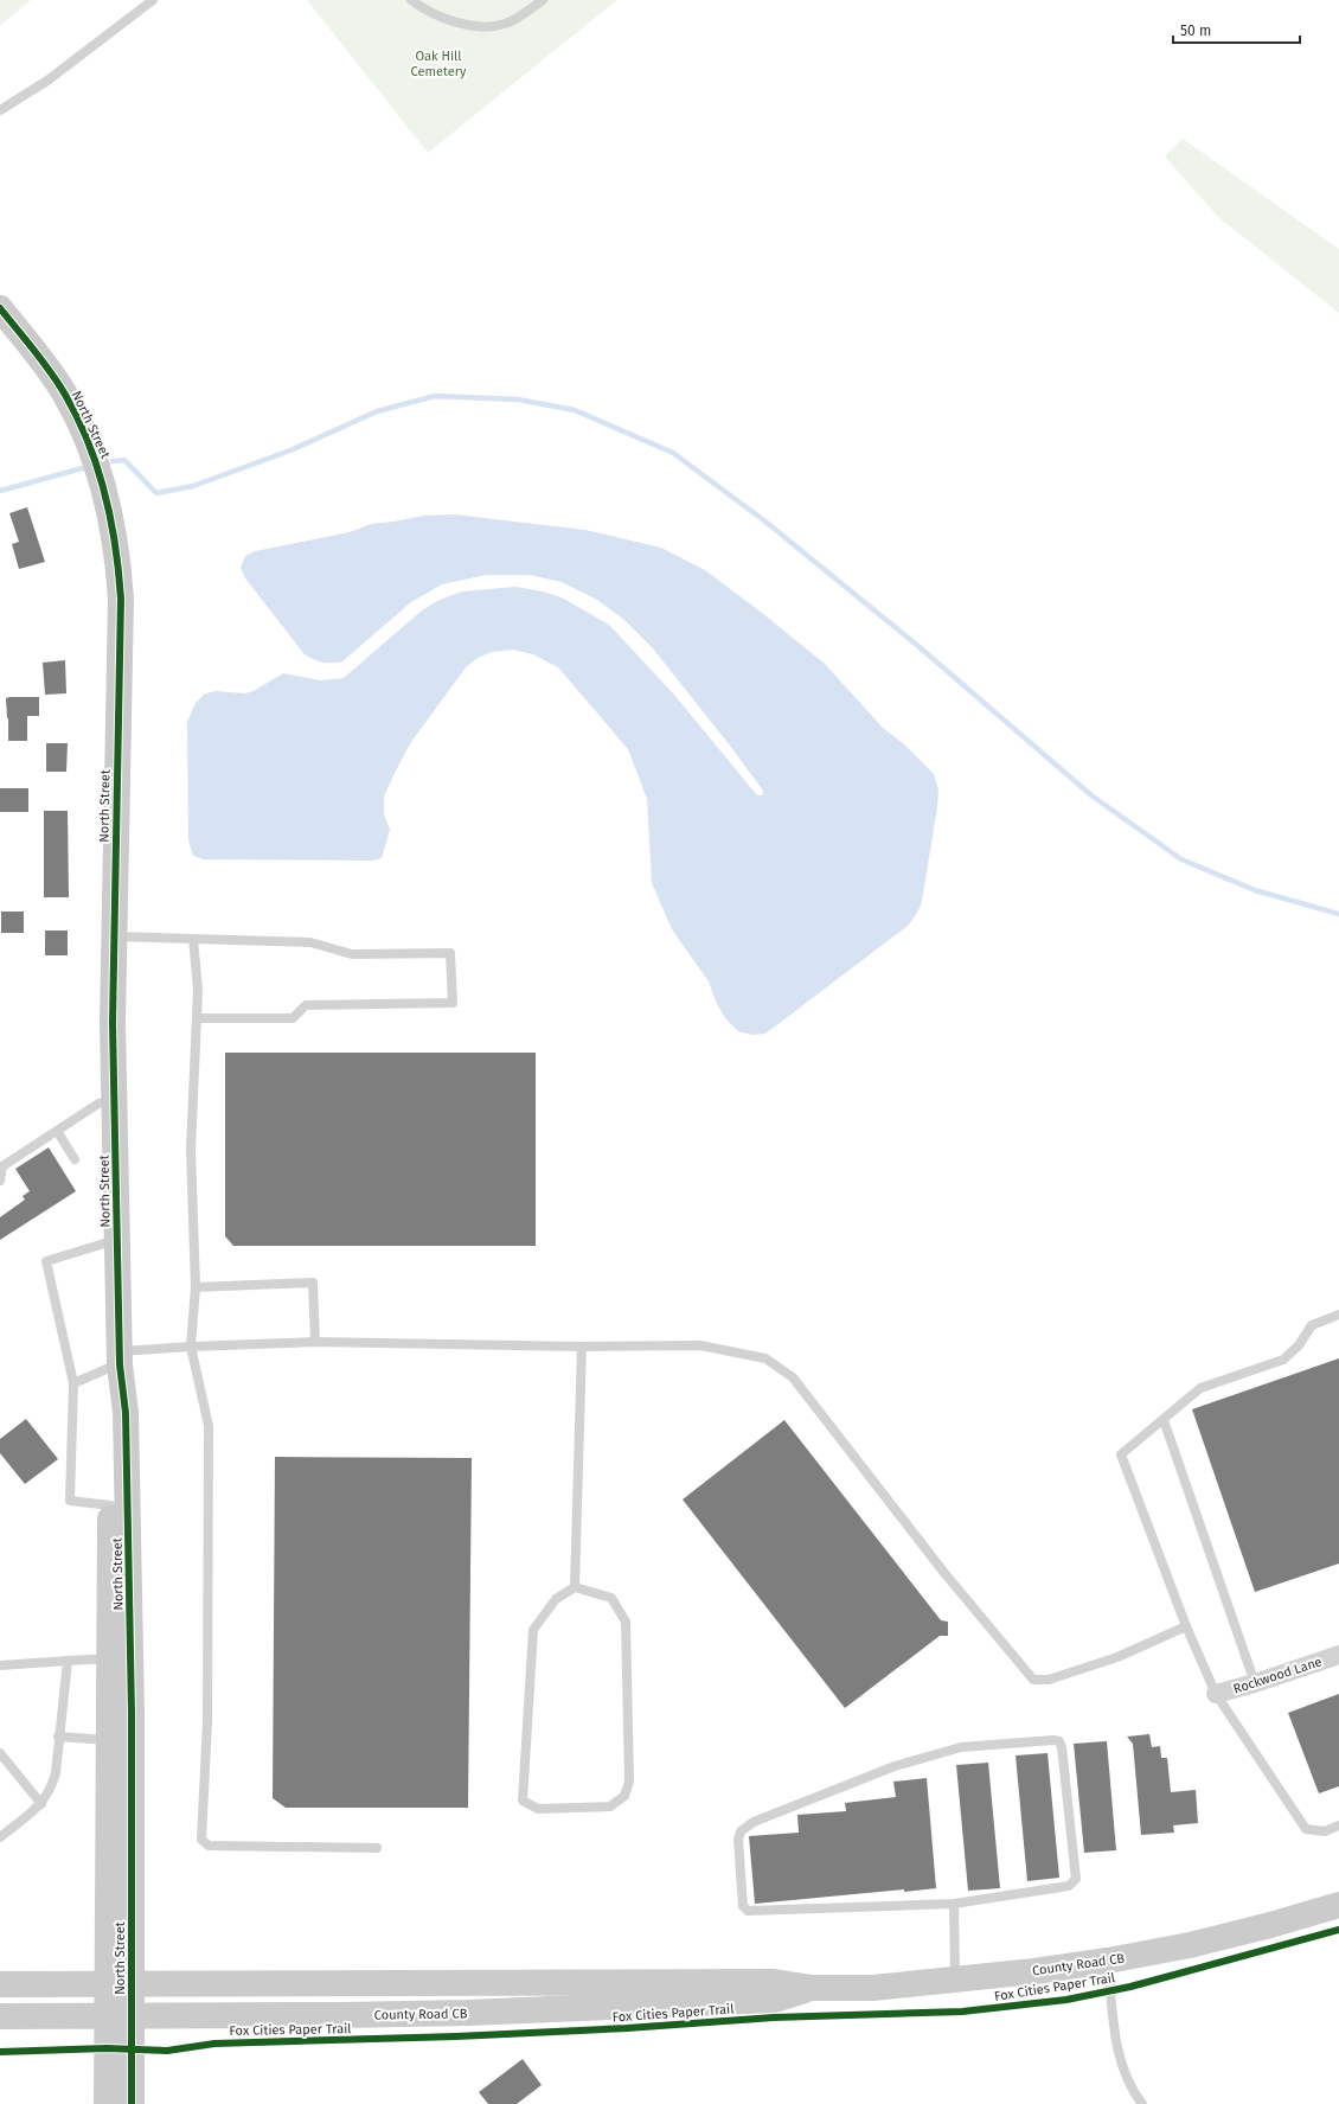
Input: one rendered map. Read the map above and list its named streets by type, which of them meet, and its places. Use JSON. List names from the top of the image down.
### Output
{
  "streets": {
    "street": ["North Street", "Rockwood Lane", "County Road CB"],
    "cycle path": ["Fox Cities Paper Trail"]
  },
  "crossings": [
    ["North Street", "County Road CB"]
  ],
  "parks": ["Oak Hill Cemetery"],
  "scale_bar": "50 m"
}
